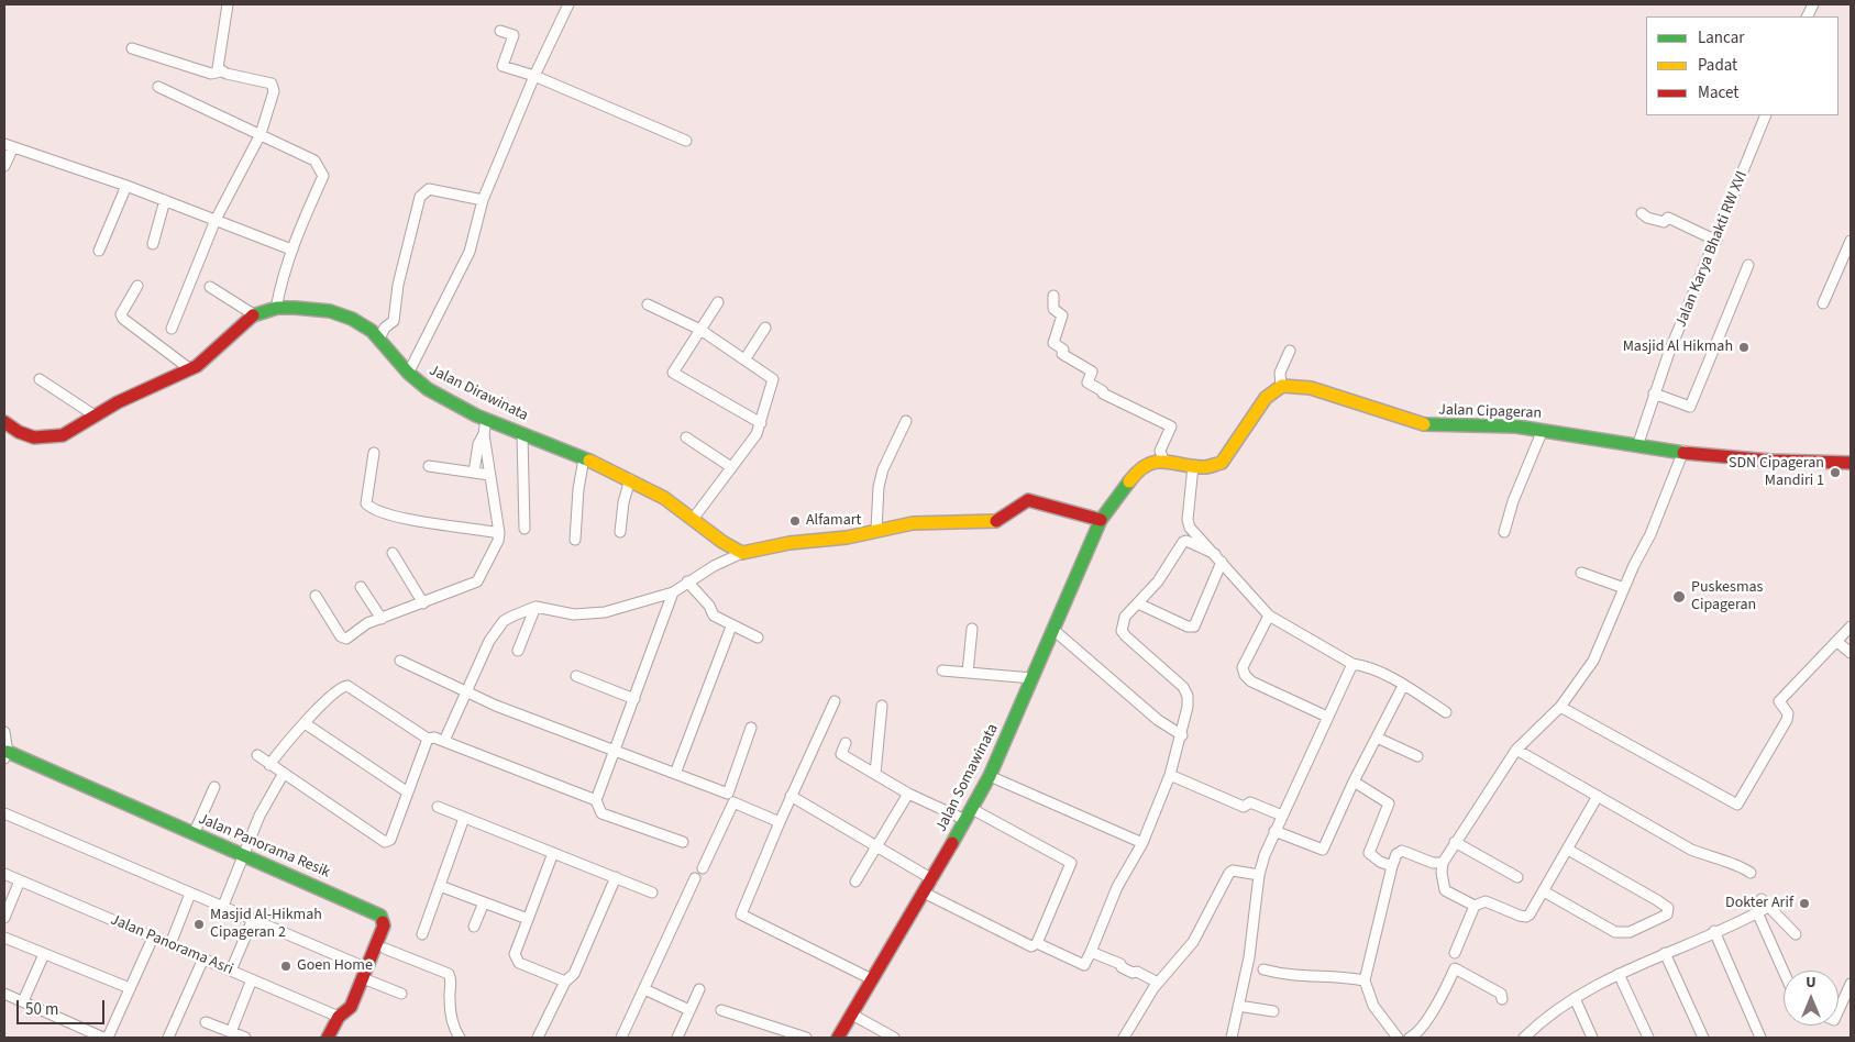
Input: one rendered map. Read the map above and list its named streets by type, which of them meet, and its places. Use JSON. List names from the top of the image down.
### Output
{
  "streets": {
    "street": [
      "Jalan Karya Bhakti RW XVI",
      "Jalan Dirawinata",
      "Jalan Cipageran",
      "Jalan Somawinata",
      "Jalan Panorama Resik",
      "Jalan Panorama Asri"
    ]
  },
  "crossings": [
    ["Jalan Karya Bhakti RW XVI", "Jalan Cipageran"],
    ["Jalan Panorama Resik", "Jalan Panorama Asri"]
  ],
  "places": [
    "Masjid Al Hikmah",
    "SDN Cipageran Mandiri 1",
    "Alfamart",
    "Puskesmas Cipageran",
    "Dokter Arif",
    "Masjid Al-Hikmah Cipageran 2",
    "Goen Home"
  ],
  "legend": ["Lancar", "Padat", "Macet"],
  "scale_bar": "50 m",
  "north": "top"
}
